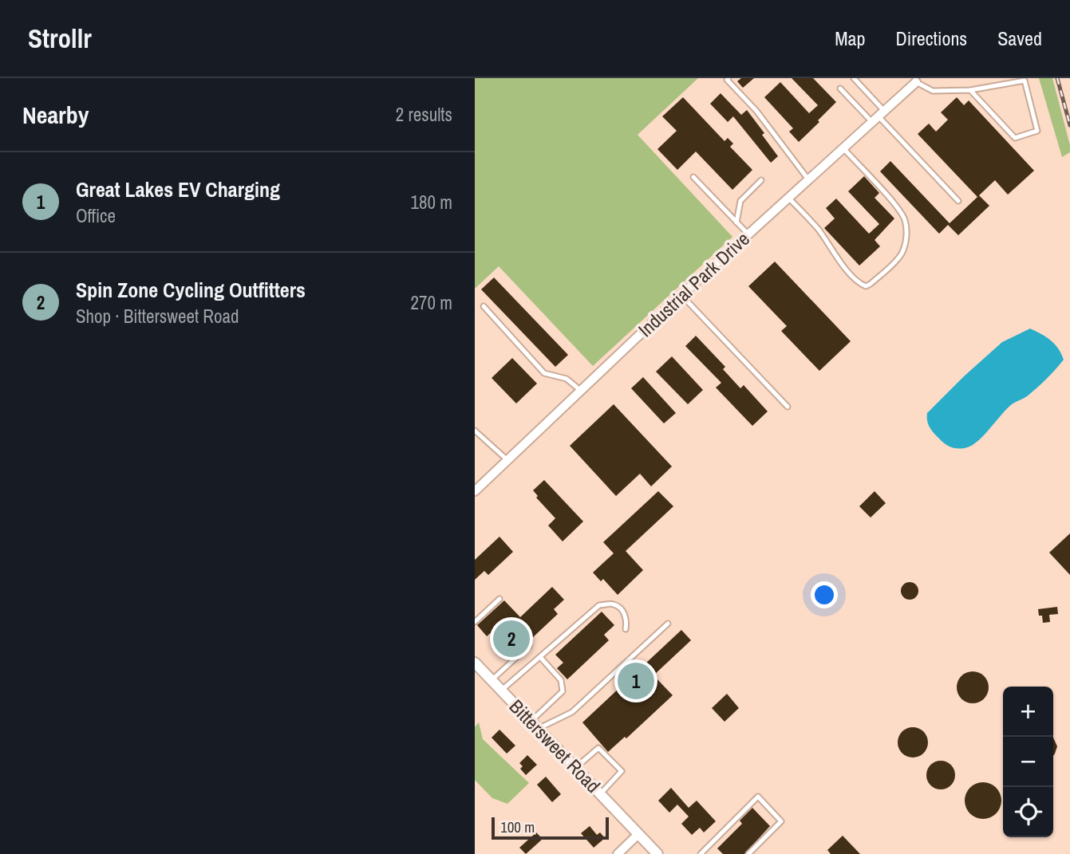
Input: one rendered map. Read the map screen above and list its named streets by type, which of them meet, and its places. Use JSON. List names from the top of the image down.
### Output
{
  "streets": {
    "street": ["Industrial Park Drive", "Bittersweet Road"]
  },
  "scale_bar": "100 m",
  "page": {
    "header": "Strollr",
    "nav": ["Map", "Directions", "Saved"],
    "heading": ["Nearby", "2 results"],
    "list": [
      {
        "mark": "1",
        "name": "Great Lakes EV Charging",
        "note": "Office",
        "value": "180 m"
      },
      {
        "mark": "2",
        "name": "Spin Zone Cycling Outfitters",
        "note": "Shop · Bittersweet Road",
        "value": "270 m"
      }
    ],
    "pins": ["2", "1"],
    "map_buttons": ["+", "−"],
    "scale": "100 m"
  }
}
